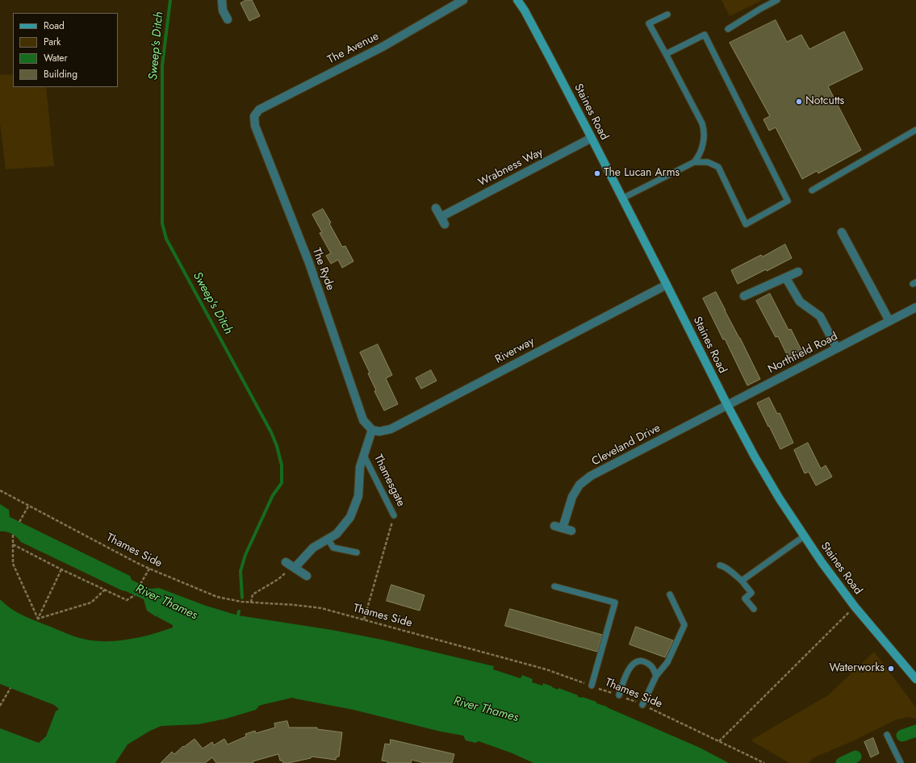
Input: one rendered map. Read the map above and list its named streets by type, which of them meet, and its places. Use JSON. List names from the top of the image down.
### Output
{
  "streets": {
    "main road": ["Staines Road"],
    "street": [
      "The Avenue",
      "Wrabness Way",
      "The Ryde",
      "Riverway",
      "Northfield Road",
      "Cleveland Drive",
      "Thamesgate"
    ],
    "path": ["Thames Side"]
  },
  "crossings": [
    ["The Avenue", "The Ryde"],
    ["Staines Road", "Wrabness Way"],
    ["Staines Road", "Riverway"],
    ["Staines Road", "Northfield Road"],
    ["Staines Road", "Cleveland Drive"],
    ["The Ryde", "Riverway"],
    ["The Ryde", "Thamesgate"],
    ["Riverway", "Thamesgate"],
    ["Northfield Road", "Cleveland Drive"],
    ["Thamesgate", "Thames Side"]
  ],
  "water": ["Sweep's Ditch", "River Thames"],
  "places": ["Notcutts", "The Lucan Arms", "Waterworks"],
  "legend": [
    "Road",
    "Park",
    "Water",
    "Building"
  ]
}
